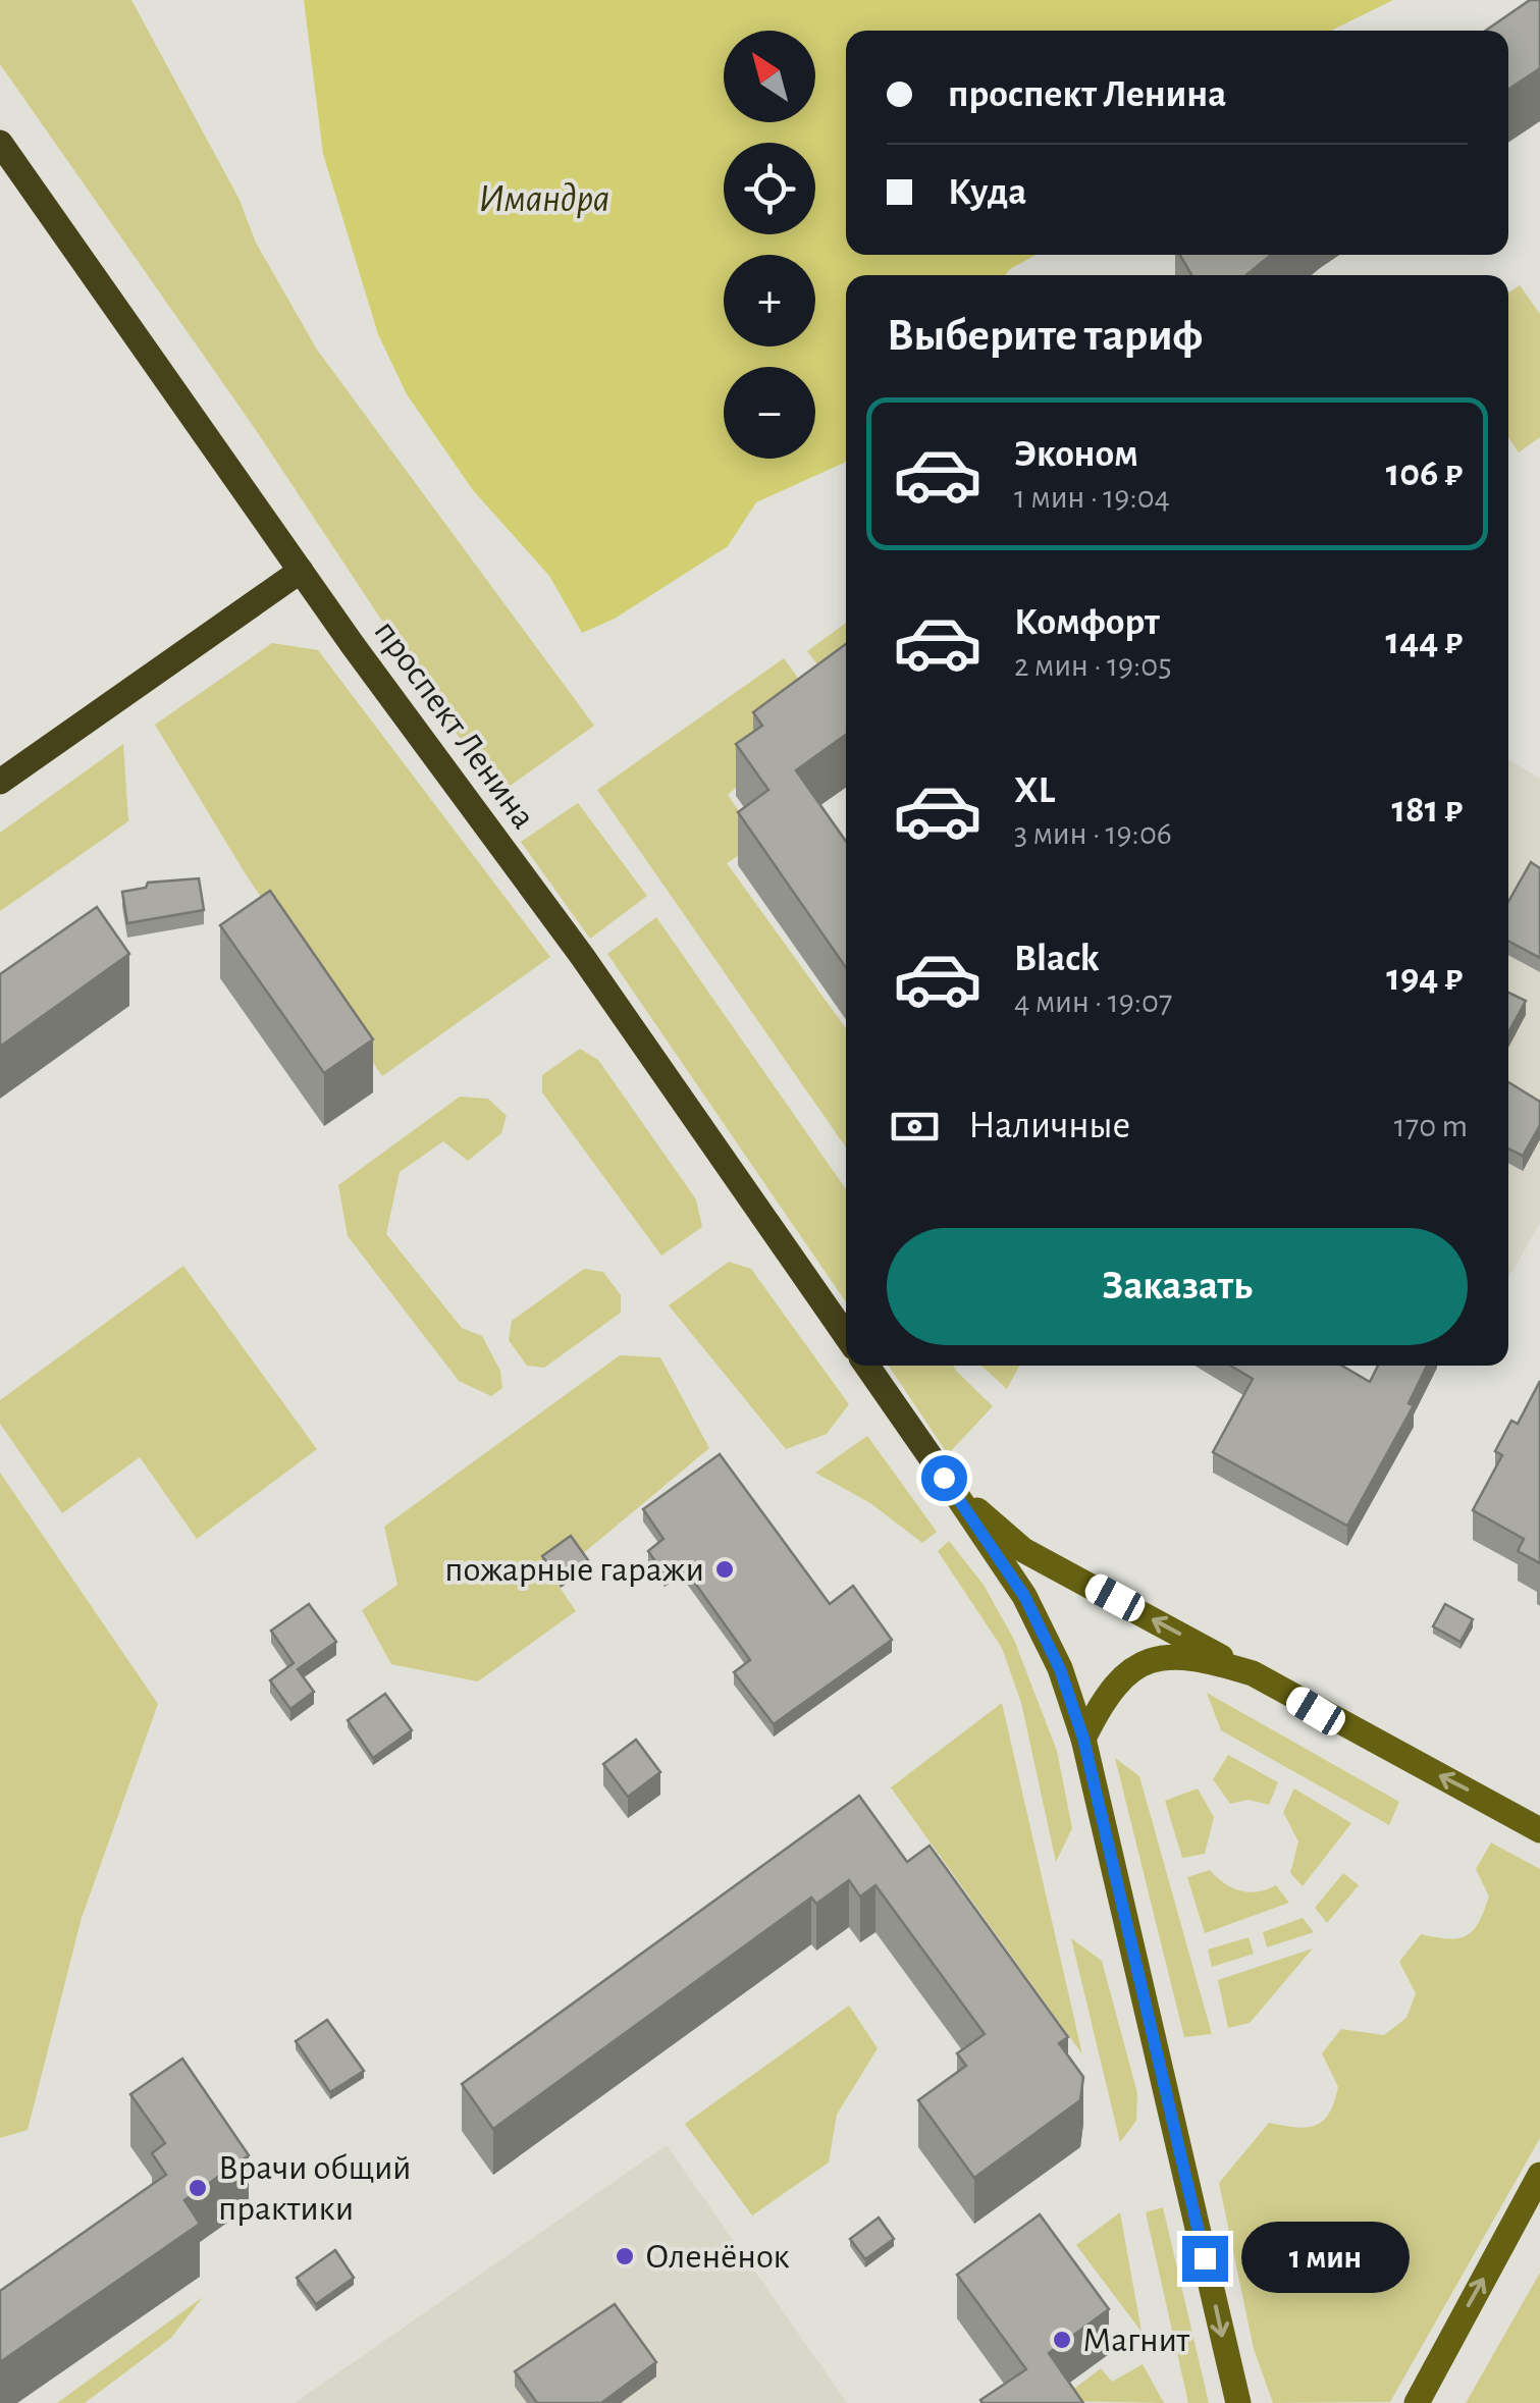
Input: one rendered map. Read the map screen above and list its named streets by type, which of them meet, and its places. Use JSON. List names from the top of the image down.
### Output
{
  "streets": {
    "main road": ["проспект Ленина"]
  },
  "water": ["Имандра"],
  "places": [
    "пожарные гаражи",
    "Врачи общий практики",
    "Оленёнок",
    "Магнит"
  ],
  "north": "top left",
  "page": {
    "map_buttons": ["+", "−"],
    "banner": ["проспект Ленина", "Куда"],
    "heading": "Выберите тариф",
    "list": [
      {
        "name": "Эконом",
        "note": "1 мин · 19:04",
        "value": "106 ₽"
      },
      {
        "name": "Комфорт",
        "note": "2 мин · 19:05",
        "value": "144 ₽"
      },
      {
        "name": "XL",
        "note": "3 мин · 19:06",
        "value": "181 ₽"
      },
      {
        "name": "Black",
        "note": "4 мин · 19:07",
        "value": "194 ₽"
      }
    ],
    "pay": ["Наличные", "170 m"],
    "buttons": "Заказать",
    "bubble": "1 мин"
  }
}
